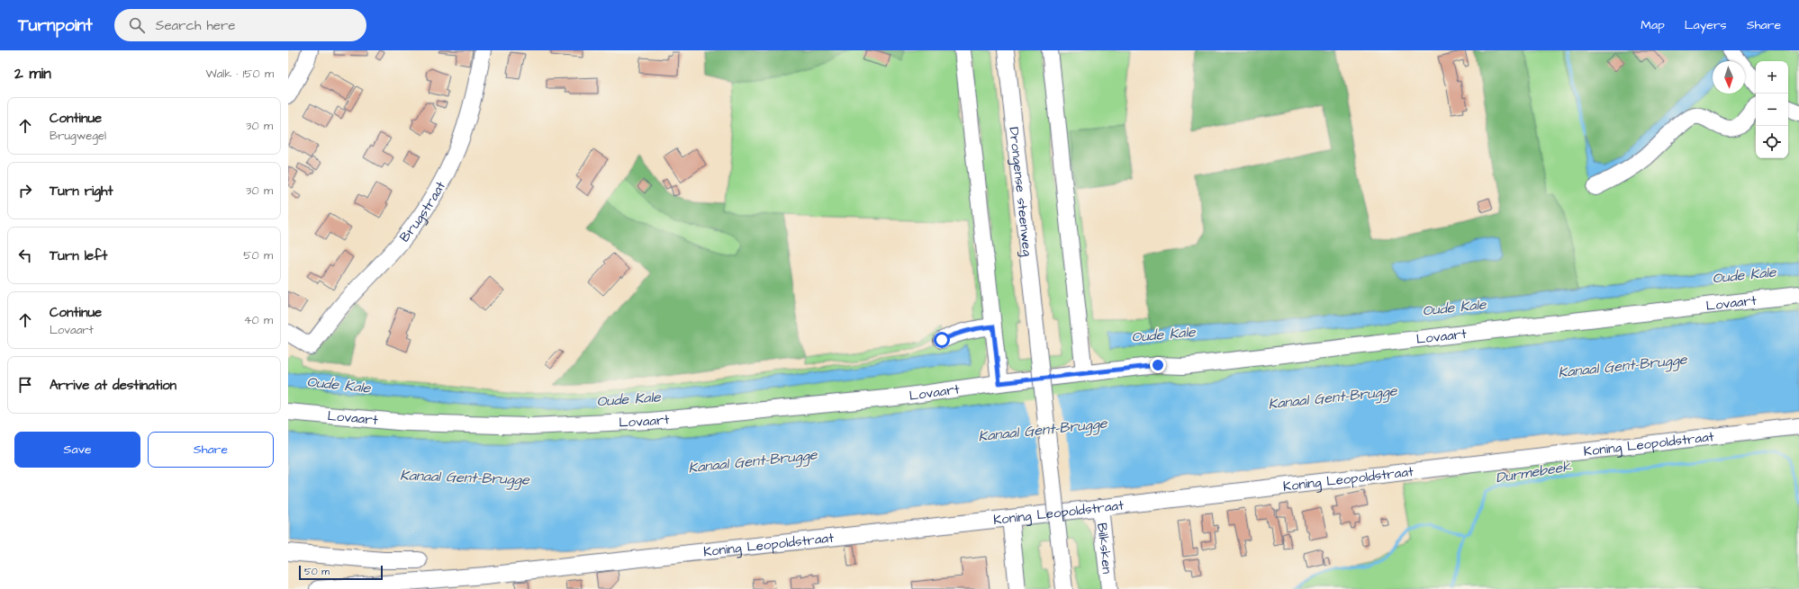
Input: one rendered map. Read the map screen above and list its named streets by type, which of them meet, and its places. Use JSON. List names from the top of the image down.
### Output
{
  "streets": {
    "street": [
      "Drongense steenweg",
      "Brugstraat",
      "Lovaart",
      "Koning Leopoldstraat",
      "Bilksken"
    ]
  },
  "crossings": [
    ["Koning Leopoldstraat", "Bilksken"]
  ],
  "water": ["Oude Kale", "Kanaal Gent-Brugge", "Durmebeek"],
  "scale_bar": "50 m",
  "north": "bottom",
  "page": {
    "header": "Turnpoint",
    "search": "Search here",
    "nav": ["Map", "Layers", "Share"],
    "heading": ["2 min", "Walk · 150 m"],
    "map_buttons": ["+", "−"],
    "list": [
      ["Continue", "Brugwegel", "30 m"],
      ["Turn right", "30 m"],
      ["Turn left", "50 m"],
      ["Continue", "Lovaart", "40 m"],
      "Arrive at destination"
    ],
    "buttons": ["Save", "Share"],
    "scale": "50 m"
  }
}
